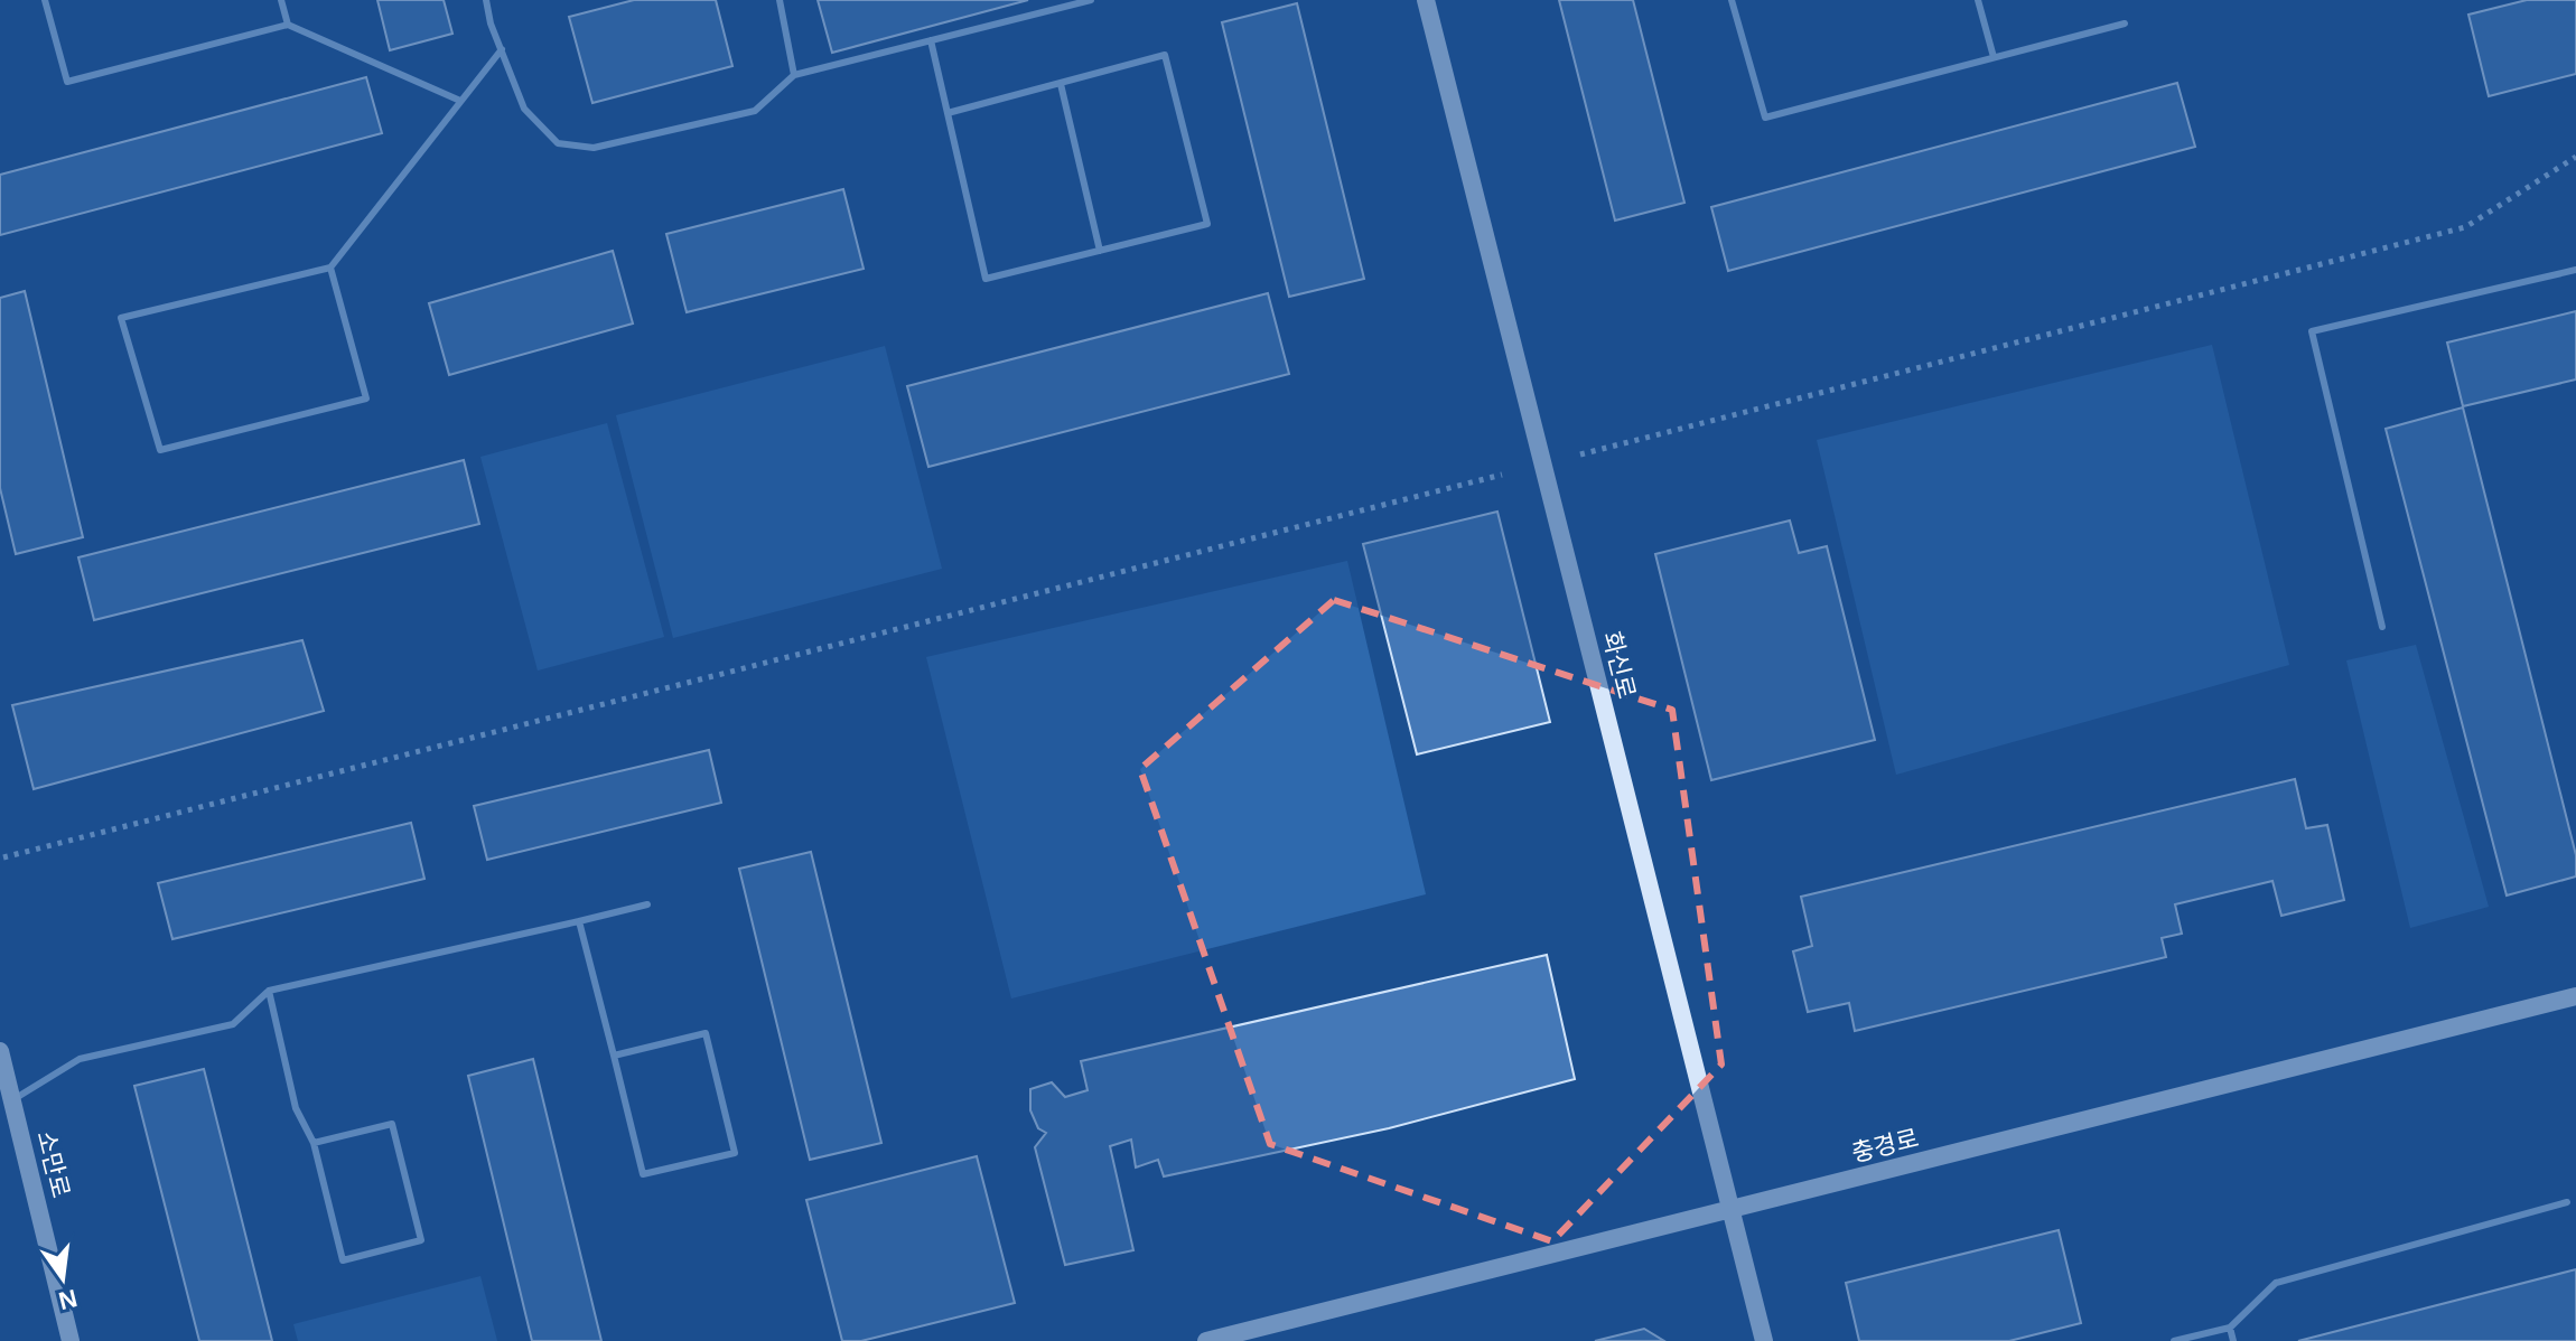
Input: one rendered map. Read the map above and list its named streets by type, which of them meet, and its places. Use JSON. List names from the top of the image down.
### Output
{
  "streets": {
    "main road": ["화신로", "충경로", "소만로"]
  },
  "crossings": [
    ["화신로", "충경로"]
  ],
  "north": "bottom"
}
